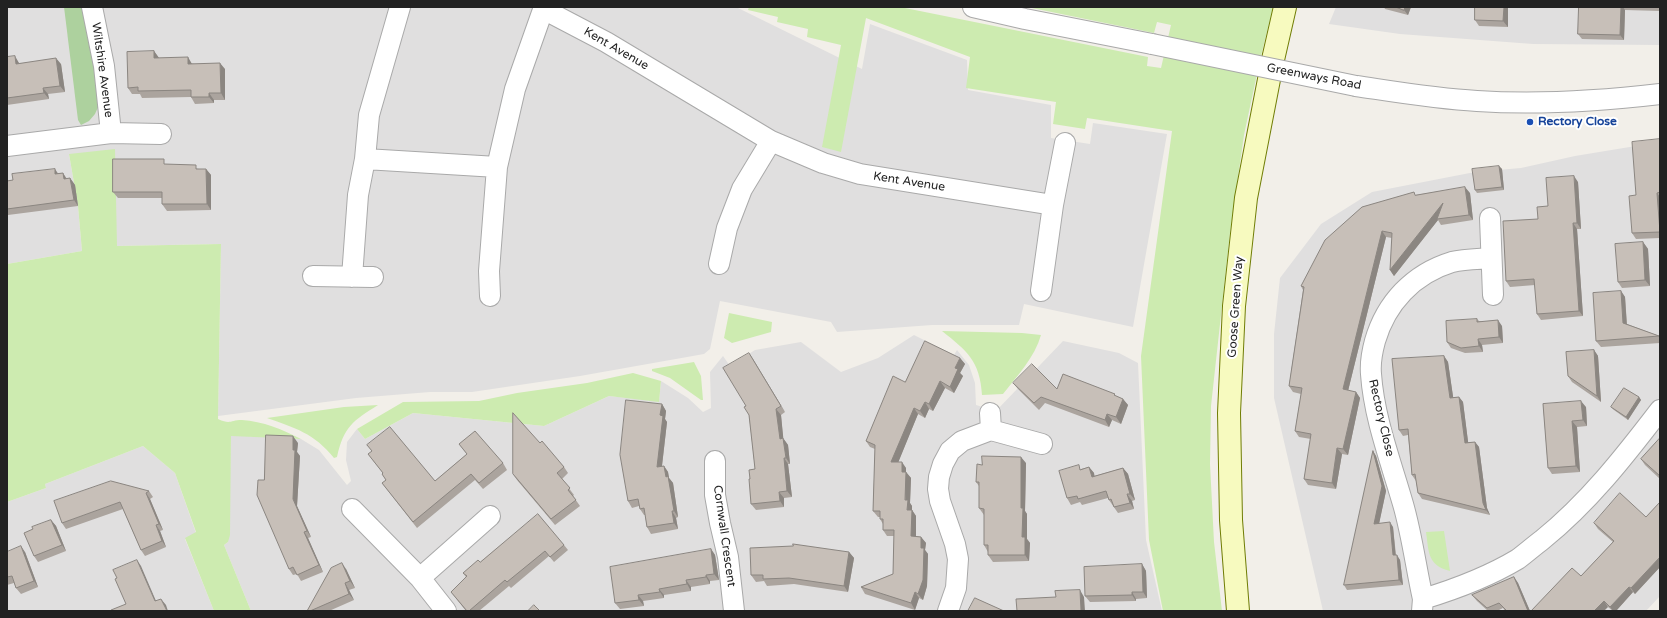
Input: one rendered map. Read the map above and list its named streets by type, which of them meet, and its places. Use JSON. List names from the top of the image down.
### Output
{
  "streets": {
    "main road": ["Goose Green Way"],
    "street": [
      "Kent Avenue",
      "Wiltshire Avenue",
      "Greenways Road",
      "Rectory Close",
      "Cornwall Crescent"
    ]
  },
  "places": ["Rectory Close"]
}
